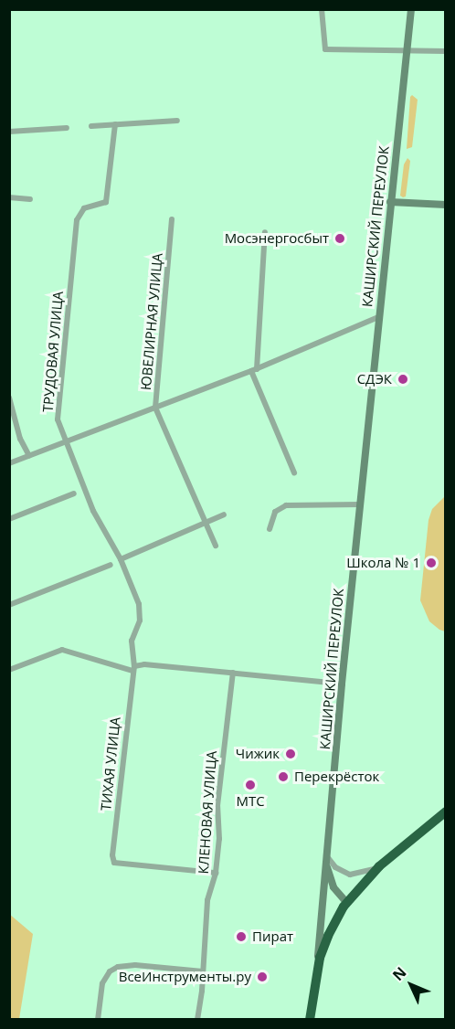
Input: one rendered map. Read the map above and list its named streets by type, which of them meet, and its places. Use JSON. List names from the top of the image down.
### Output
{
  "streets": {
    "main road": ["КАШИРСКИЙ ПЕРЕУЛОК"],
    "street": [
      "ЮВЕЛИРНАЯ УЛИЦА",
      "ТРУДОВАЯ УЛИЦА",
      "ТИХАЯ УЛИЦА",
      "КЛЕНОВАЯ УЛИЦА"
    ]
  },
  "crossings": [
    ["ТРУДОВАЯ УЛИЦА", "ТИХАЯ УЛИЦА"],
    ["ТИХАЯ УЛИЦА", "КЛЕНОВАЯ УЛИЦА"]
  ],
  "places": [
    "Мосэнергосбыт",
    "СДЭК",
    "Школа № 1",
    "Чижик",
    "Перекрёсток",
    "МТС",
    "Пират",
    "ВсеИнструменты.ру"
  ],
  "north": "top left"
}
